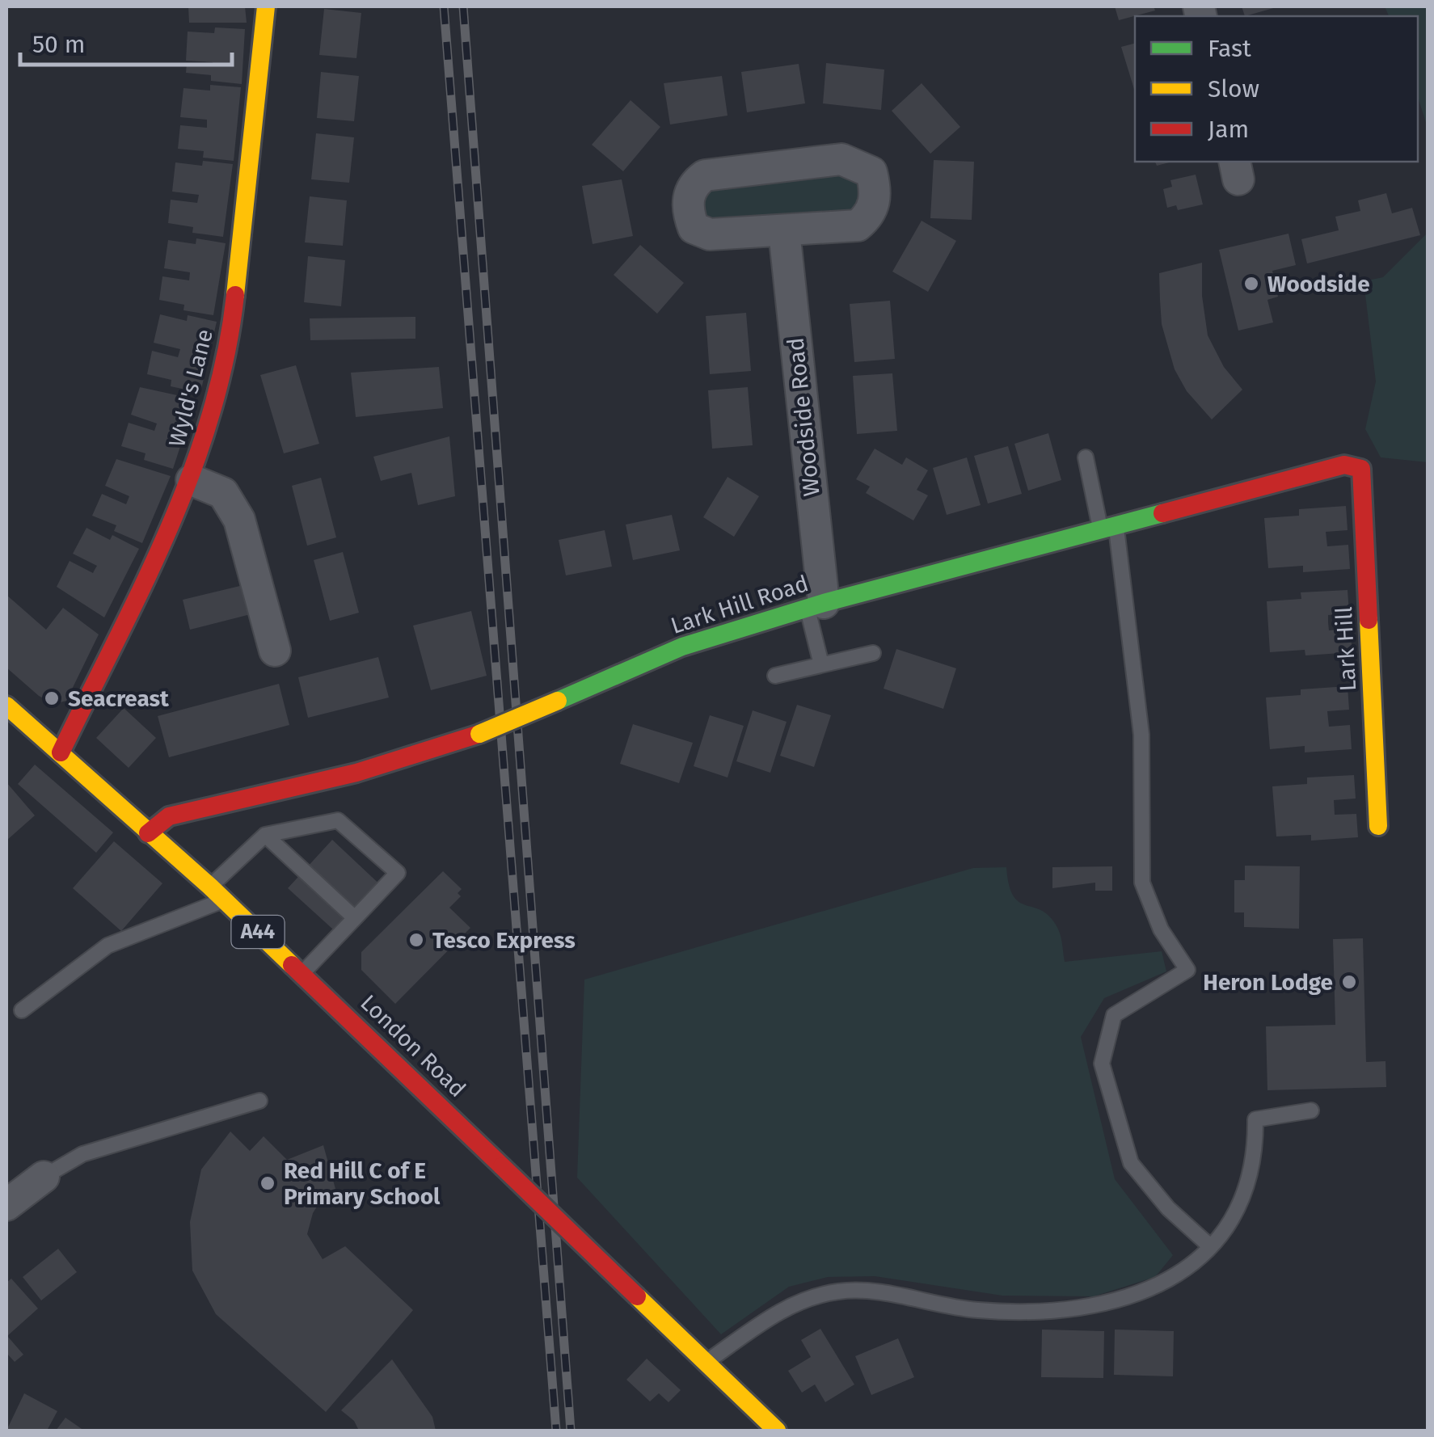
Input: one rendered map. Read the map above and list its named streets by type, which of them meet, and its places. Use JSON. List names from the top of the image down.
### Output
{
  "streets": {
    "main road": [
      "Wyld's Lane",
      "Lark Hill Road",
      "Lark Hill",
      "A44",
      "London Road"
    ],
    "street": ["Woodside Road"]
  },
  "crossings": [
    ["Wyld's Lane", "London Road"],
    ["Woodside Road", "Lark Hill Road"],
    ["Lark Hill Road", "Lark Hill"],
    ["Lark Hill Road", "London Road"]
  ],
  "places": [
    "Woodside",
    "Seacreast",
    "Tesco Express",
    "Heron Lodge",
    "Red Hill C of E Primary School"
  ],
  "legend": ["Fast", "Slow", "Jam"],
  "scale_bar": "50 m"
}
